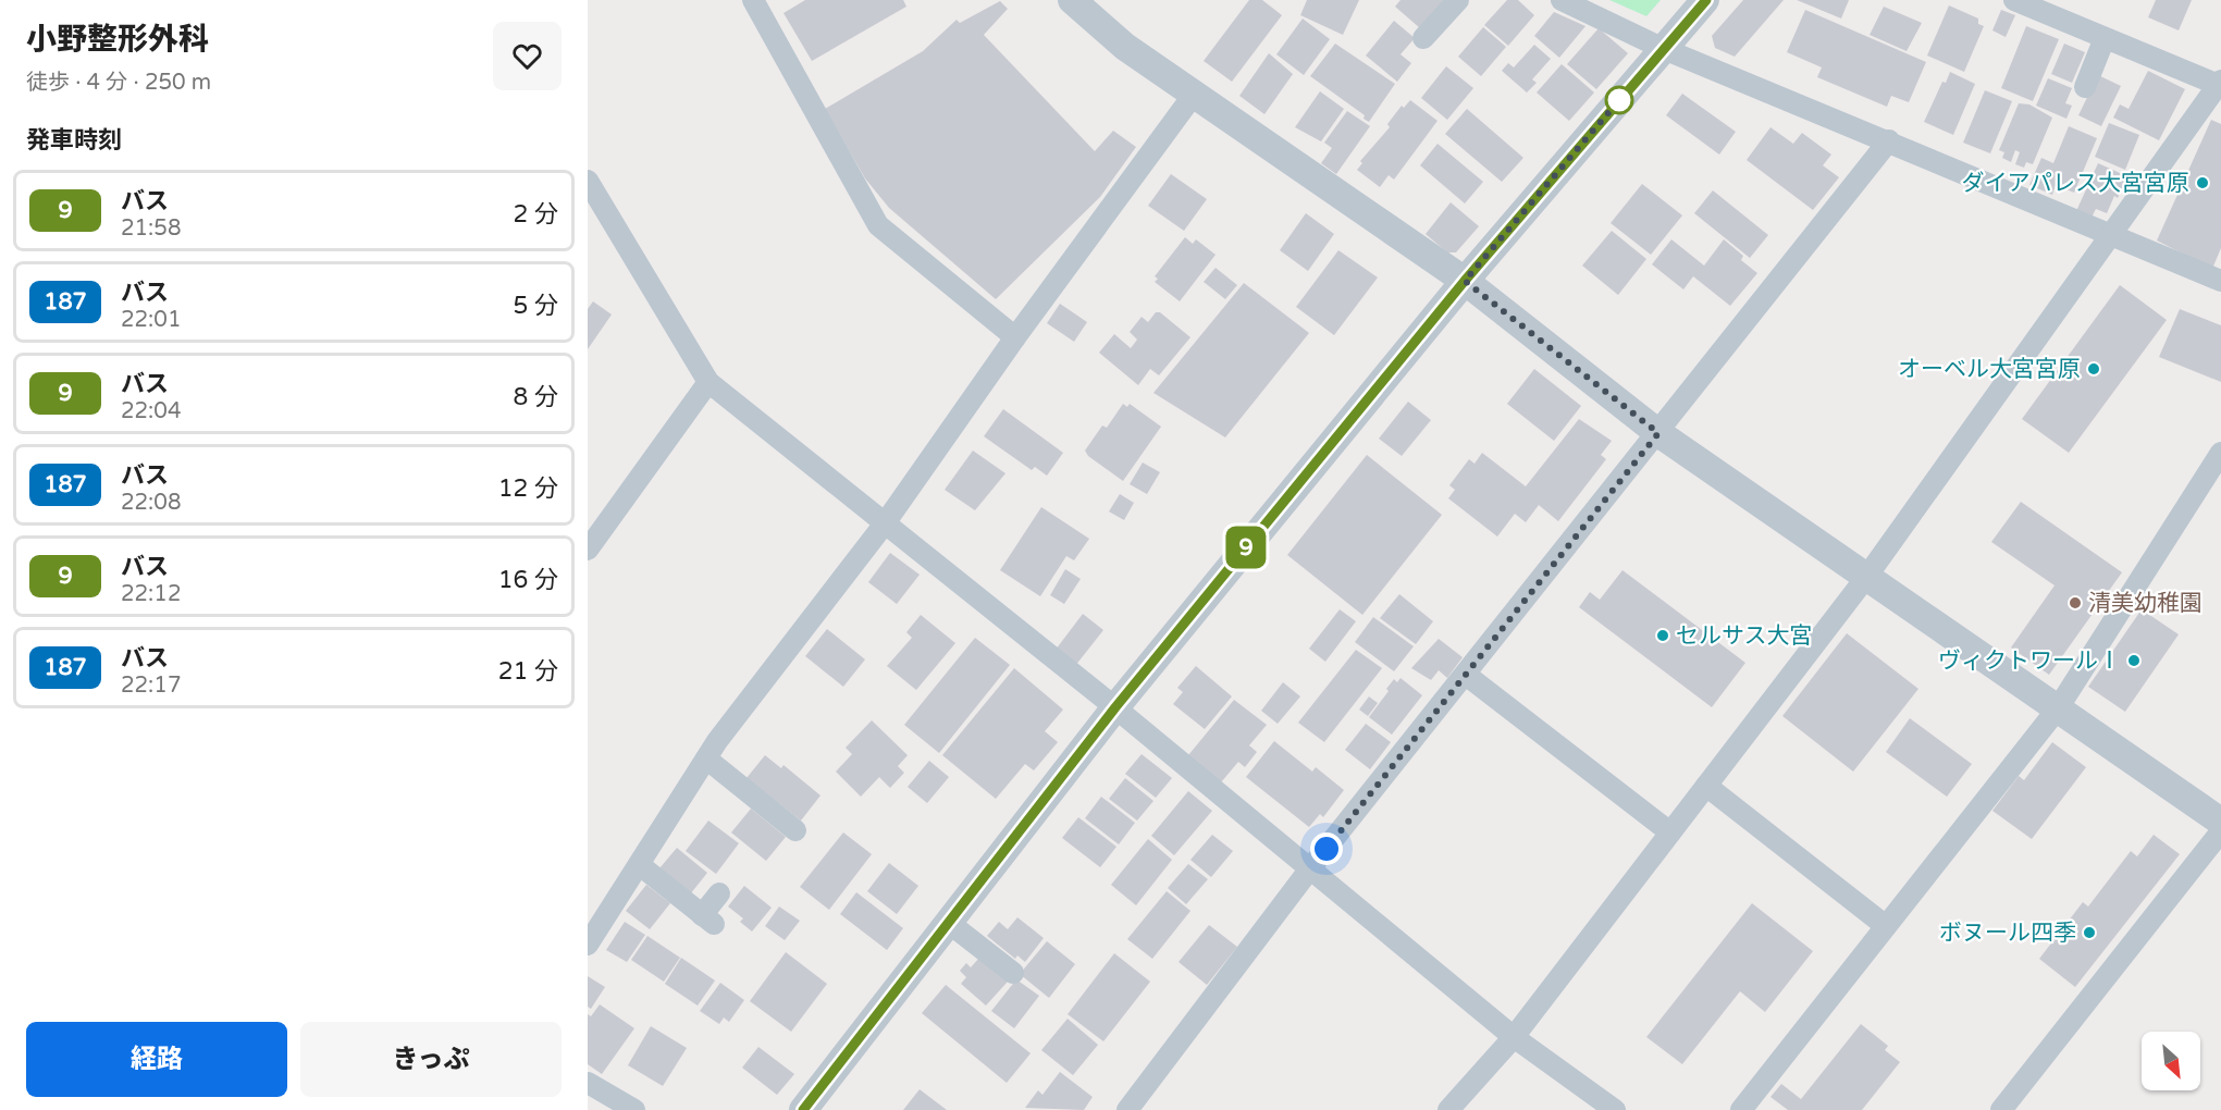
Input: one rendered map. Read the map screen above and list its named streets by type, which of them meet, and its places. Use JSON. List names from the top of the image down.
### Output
{
  "places": [
    "ダイアパレス大宮宮原",
    "オーベル大宮宮原",
    "清美幼稚園",
    "セルサス大宮",
    "ヴィクトワールⅠ",
    "ボヌール四季"
  ],
  "lines": ["bus line 9"],
  "north": "bottom right",
  "page": {
    "heading": [
      ["小野整形外科", "徒歩 · 4 分 · 250 m"],
      "発車時刻"
    ],
    "on_map": "9",
    "list": [
      {
        "mark": "9",
        "name": "バス",
        "note": "21:58",
        "value": "2 分"
      },
      {
        "mark": "187",
        "name": "バス",
        "note": "22:01",
        "value": "5 分"
      },
      {
        "mark": "9",
        "name": "バス",
        "note": "22:04",
        "value": "8 分"
      },
      {
        "mark": "187",
        "name": "バス",
        "note": "22:08",
        "value": "12 分"
      },
      {
        "mark": "9",
        "name": "バス",
        "note": "22:12",
        "value": "16 分"
      },
      {
        "mark": "187",
        "name": "バス",
        "note": "22:17",
        "value": "21 分"
      }
    ],
    "buttons": ["経路", "きっぷ"]
  }
}
